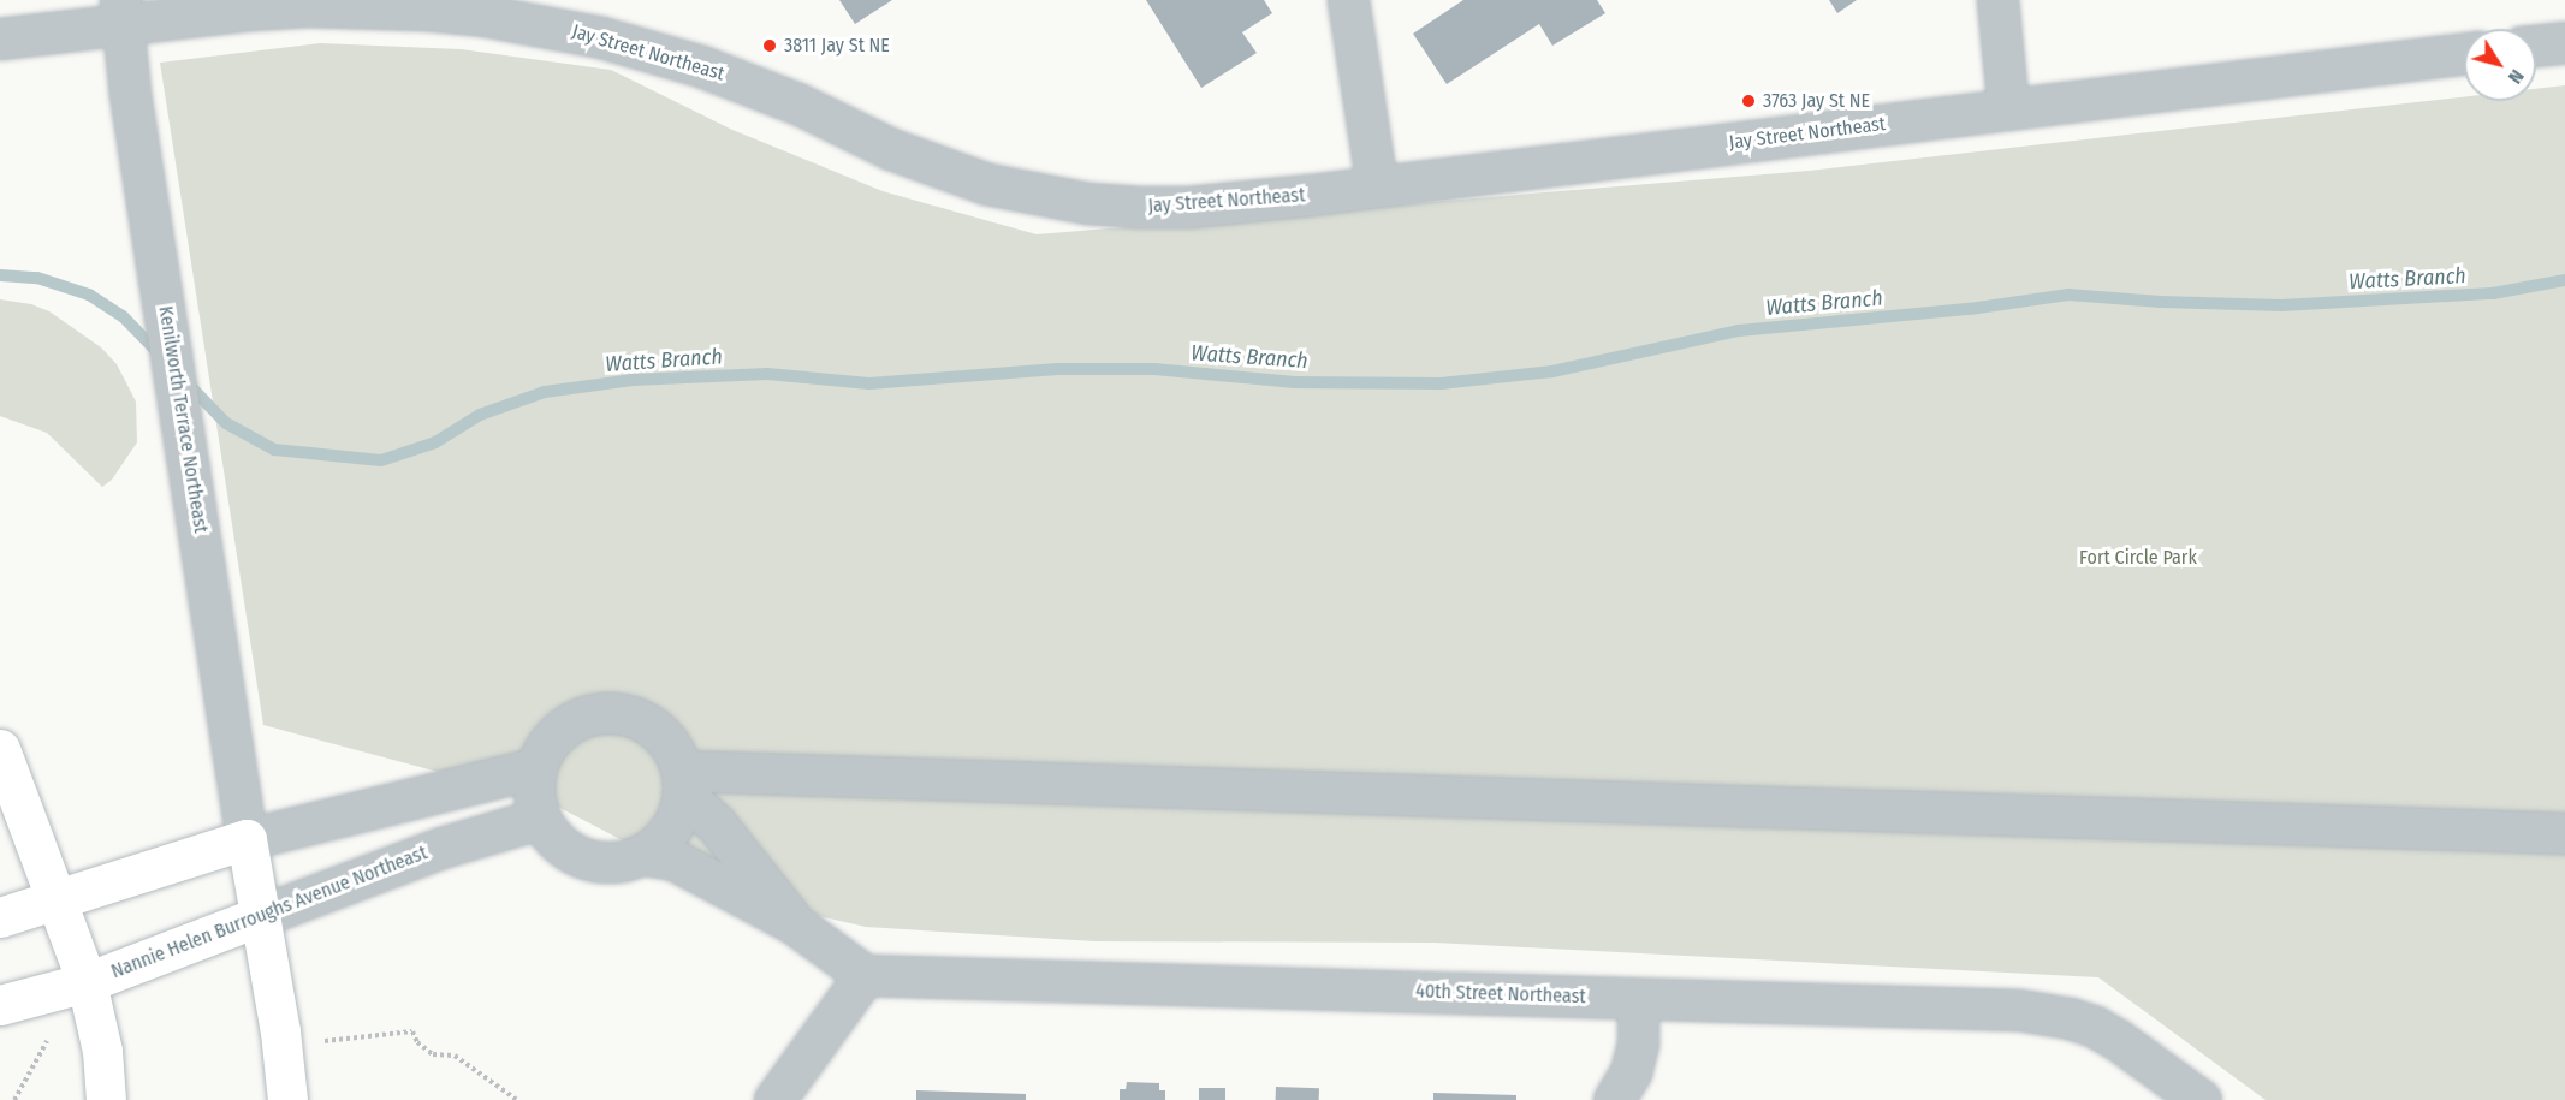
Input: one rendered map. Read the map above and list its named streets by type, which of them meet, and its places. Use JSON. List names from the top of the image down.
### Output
{
  "streets": {
    "main road": ["Nannie Helen Burroughs Avenue Northeast"],
    "street": ["Jay Street Northeast", "Kenilworth Terrace Northeast", "40th Street Northeast"]
  },
  "crossings": [
    ["Jay Street Northeast", "Kenilworth Terrace Northeast"]
  ],
  "water": ["Watts Branch"],
  "parks": ["Fort Circle Park"],
  "places": ["3811 Jay St NE", "3763 Jay St NE"],
  "north": "bottom right"
}
